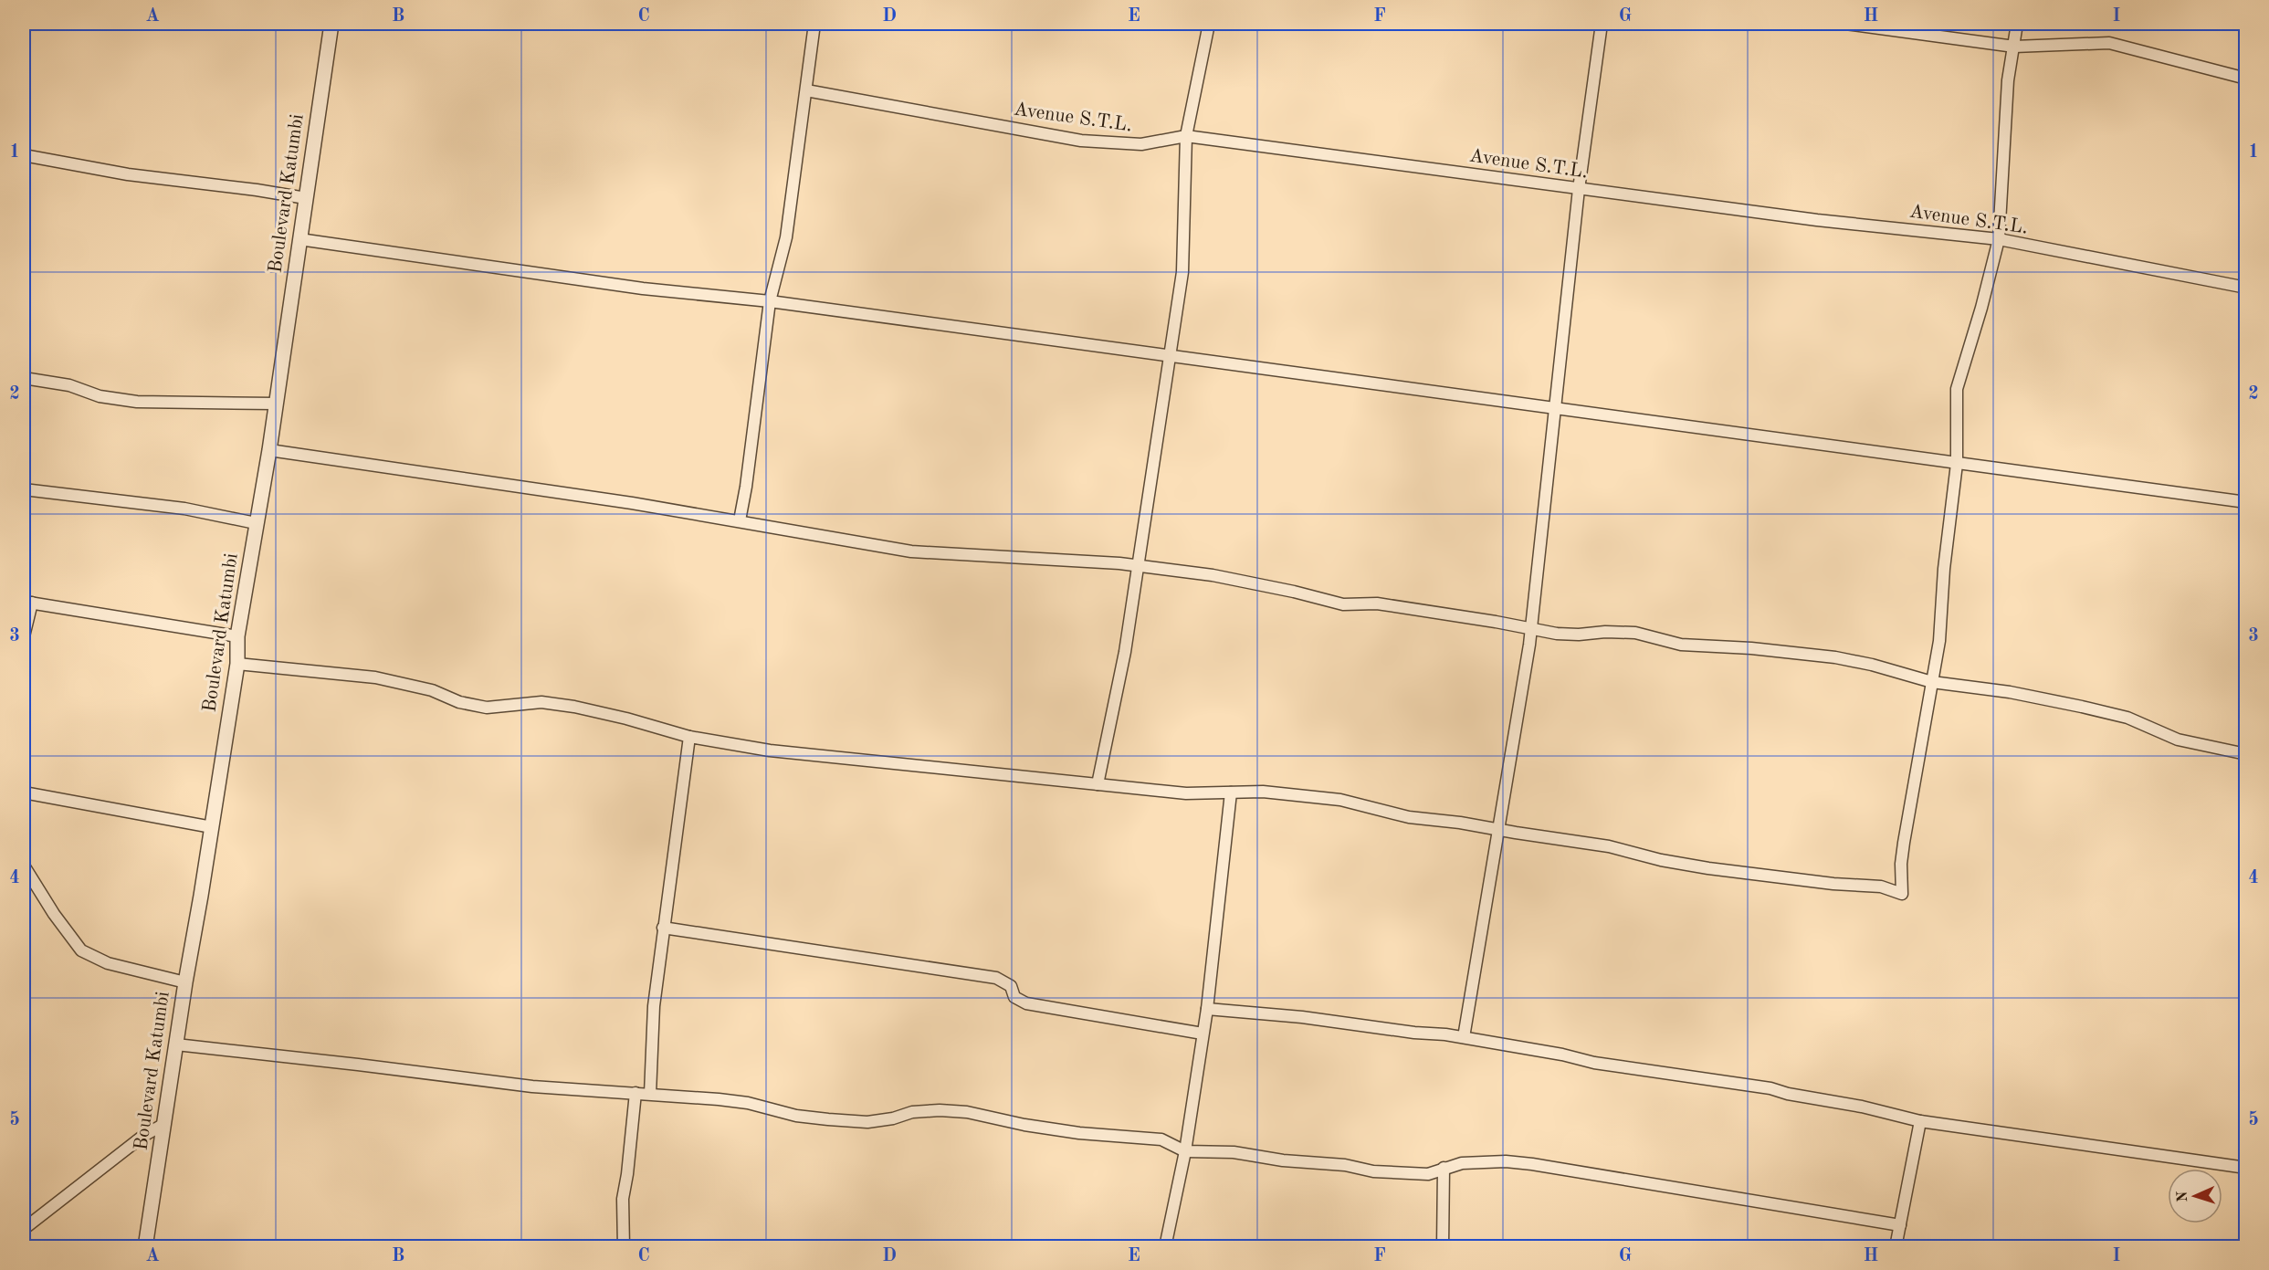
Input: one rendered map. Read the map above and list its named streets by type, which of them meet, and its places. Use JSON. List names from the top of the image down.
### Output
{
  "streets": {
    "street": ["Avenue S.T.L.", "Boulevard Katumbi"]
  },
  "north": "left",
  "grid": {
    "columns": [
      "A",
      "B",
      "C",
      "D",
      "E",
      "F",
      "G",
      "H",
      "I"
    ],
    "rows": [
      "1",
      "2",
      "3",
      "4",
      "5"
    ]
  }
}
